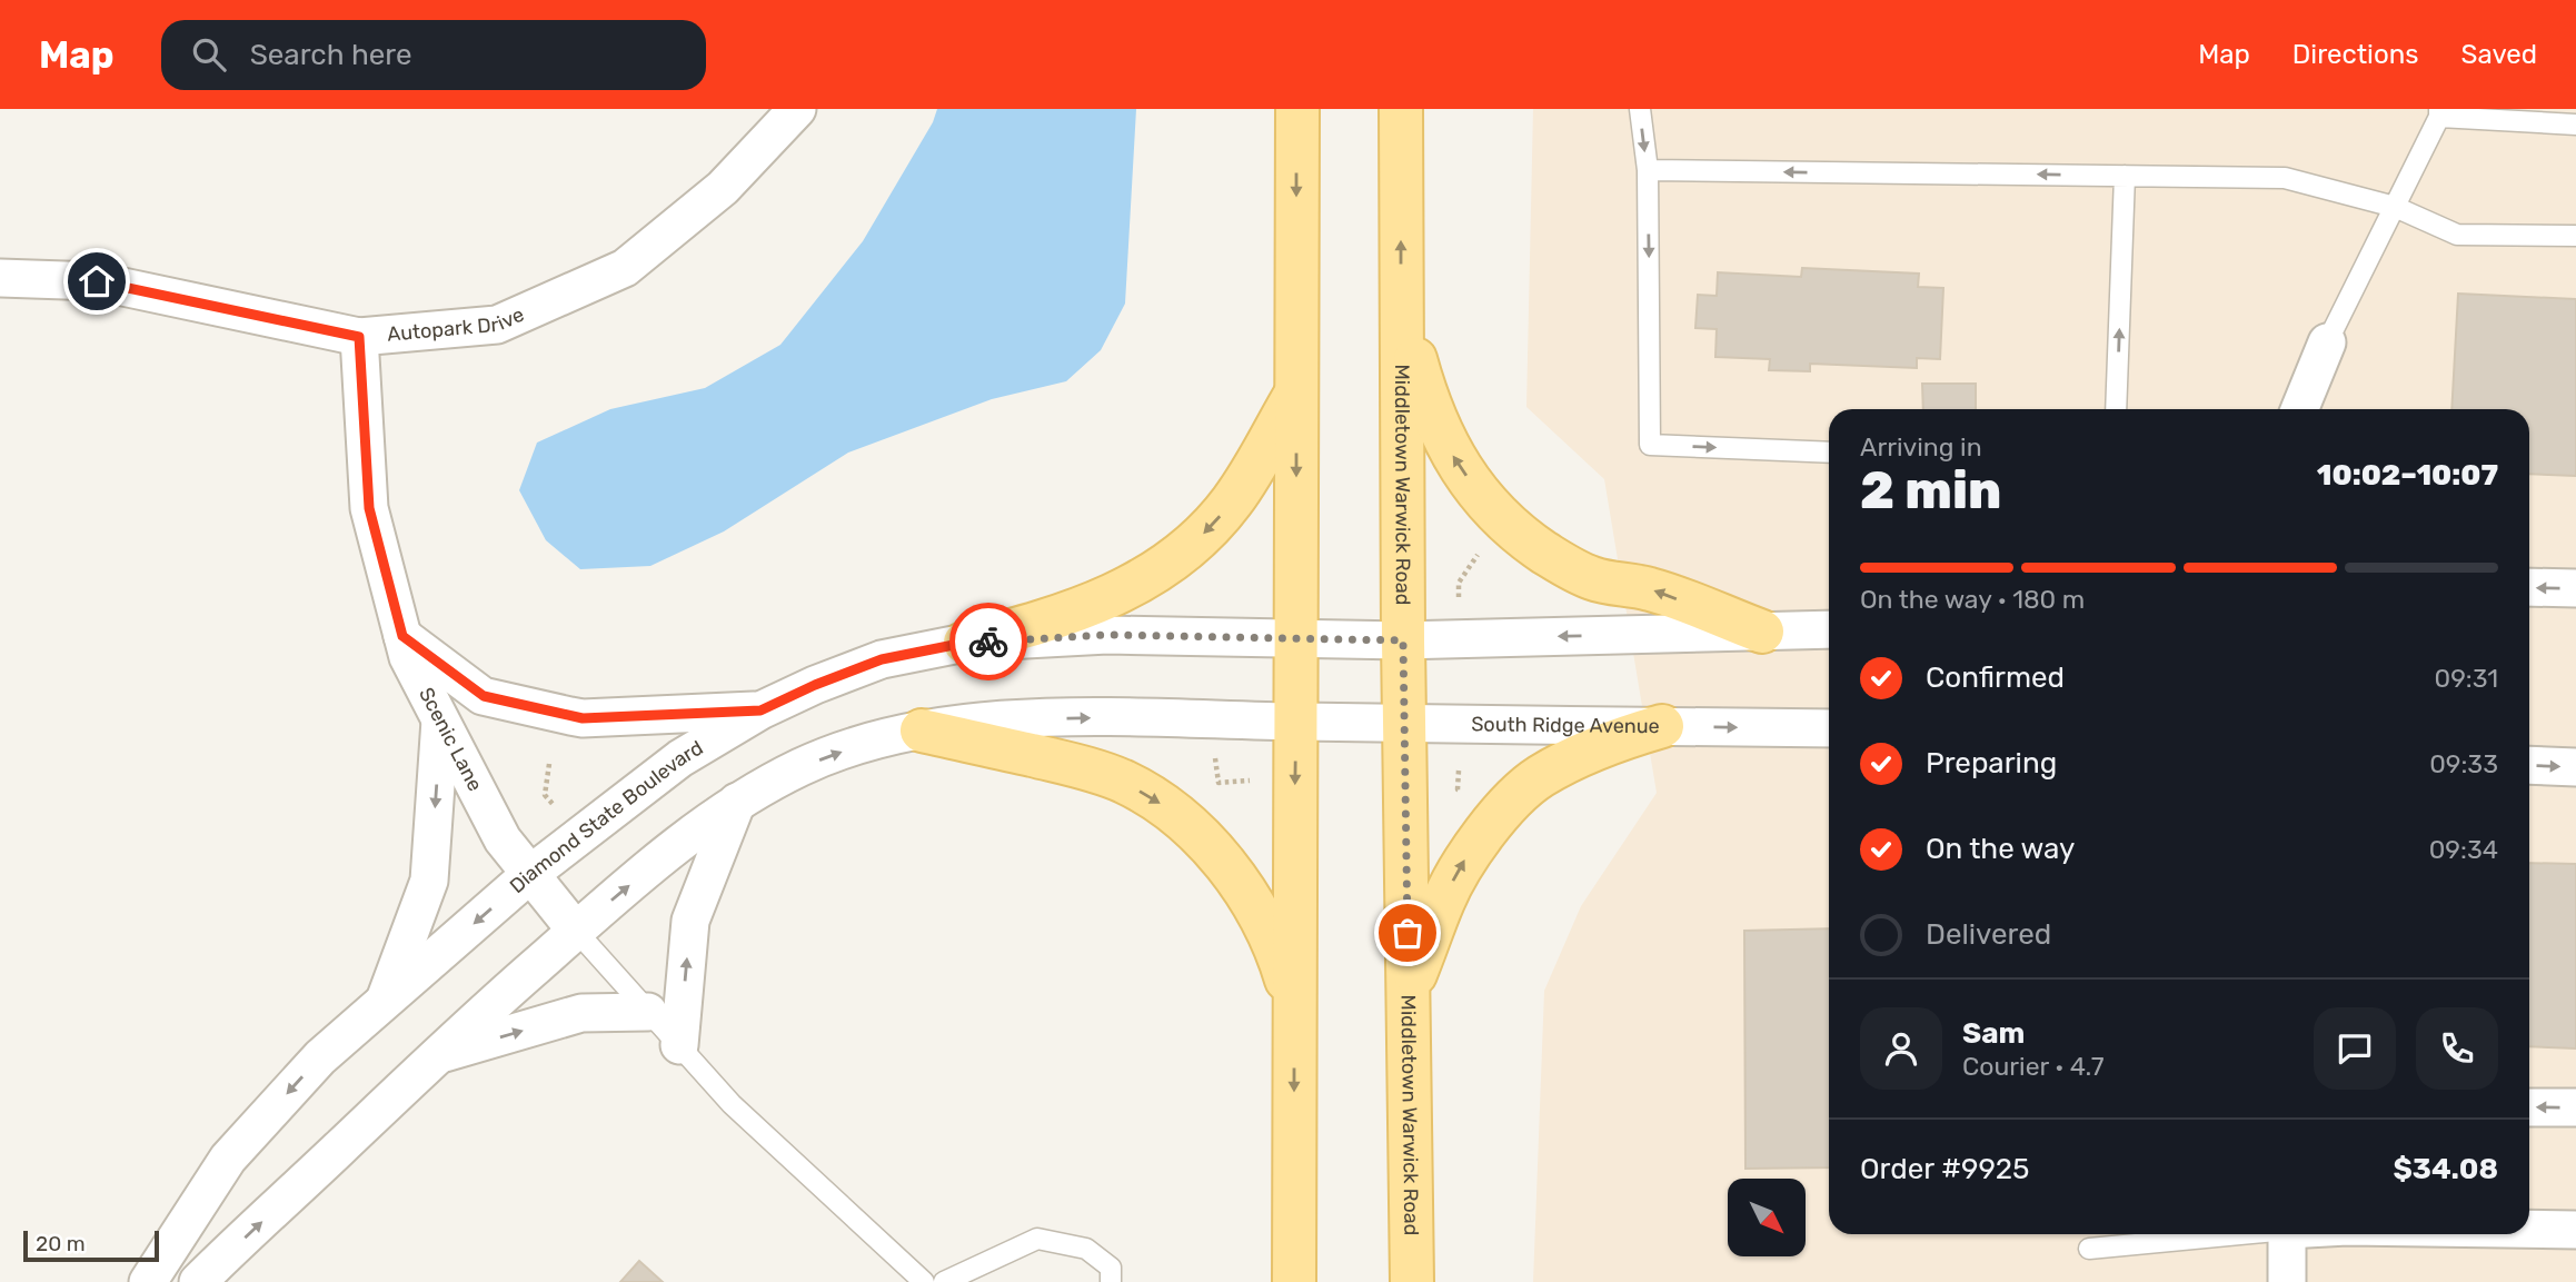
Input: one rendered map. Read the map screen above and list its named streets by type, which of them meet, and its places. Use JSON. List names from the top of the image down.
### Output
{
  "streets": {
    "main road": ["Middletown Warwick Road"],
    "street": [
      "Autopark Drive",
      "South Ridge Avenue",
      "Scenic Lane",
      "Diamond State Boulevard"
    ]
  },
  "crossings": [
    ["Autopark Drive", "Scenic Lane"],
    ["Middletown Warwick Road", "South Ridge Avenue"],
    ["Middletown Warwick Road", "Diamond State Boulevard"],
    ["Scenic Lane", "Diamond State Boulevard"]
  ],
  "scale_bar": "20 m",
  "north": "bottom right",
  "page": {
    "header": "Map",
    "search": "Search here",
    "nav": ["Map", "Directions", "Saved"],
    "heading": ["2 min", "Arriving in", "10:02–10:07"],
    "panel": [
      "Sam",
      "Courier · 4.7",
      "Order #9925",
      "$34.08"
    ],
    "bar": "On the way · 180 m",
    "list": [
      ["Confirmed", "09:31"],
      ["Preparing", "09:33"],
      ["On the way", "09:34"],
      "Delivered"
    ],
    "scale": "20 m"
  }
}
